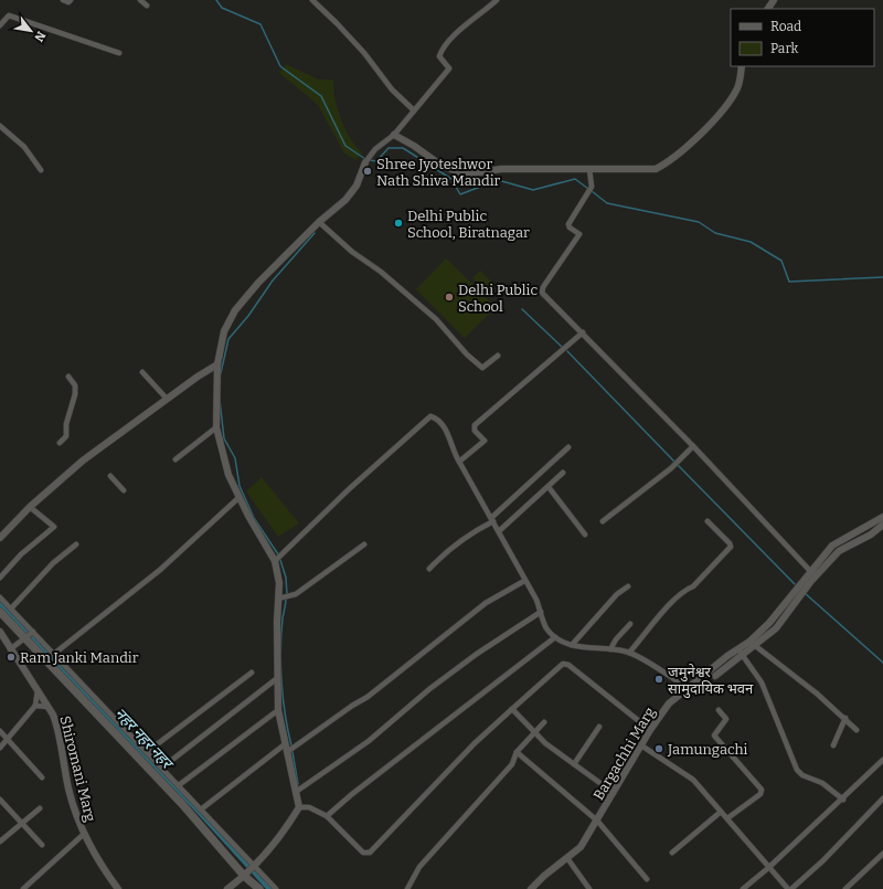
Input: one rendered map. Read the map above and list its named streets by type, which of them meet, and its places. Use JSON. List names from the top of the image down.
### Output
{
  "streets": {
    "street": ["Bargachhi Marg", "Shiromani Marg"]
  },
  "water": ["नहर नहर नहर"],
  "places": [
    "Shree Jyoteshwor Nath Shiva Mandir",
    "Delhi Public School, Biratnagar",
    "Delhi Public School",
    "Ram Janki Mandir",
    "जमुनेश्वर सामुदायिक भवन",
    "Jamungachi"
  ],
  "legend": ["Road", "Park"],
  "north": "bottom right"
}
